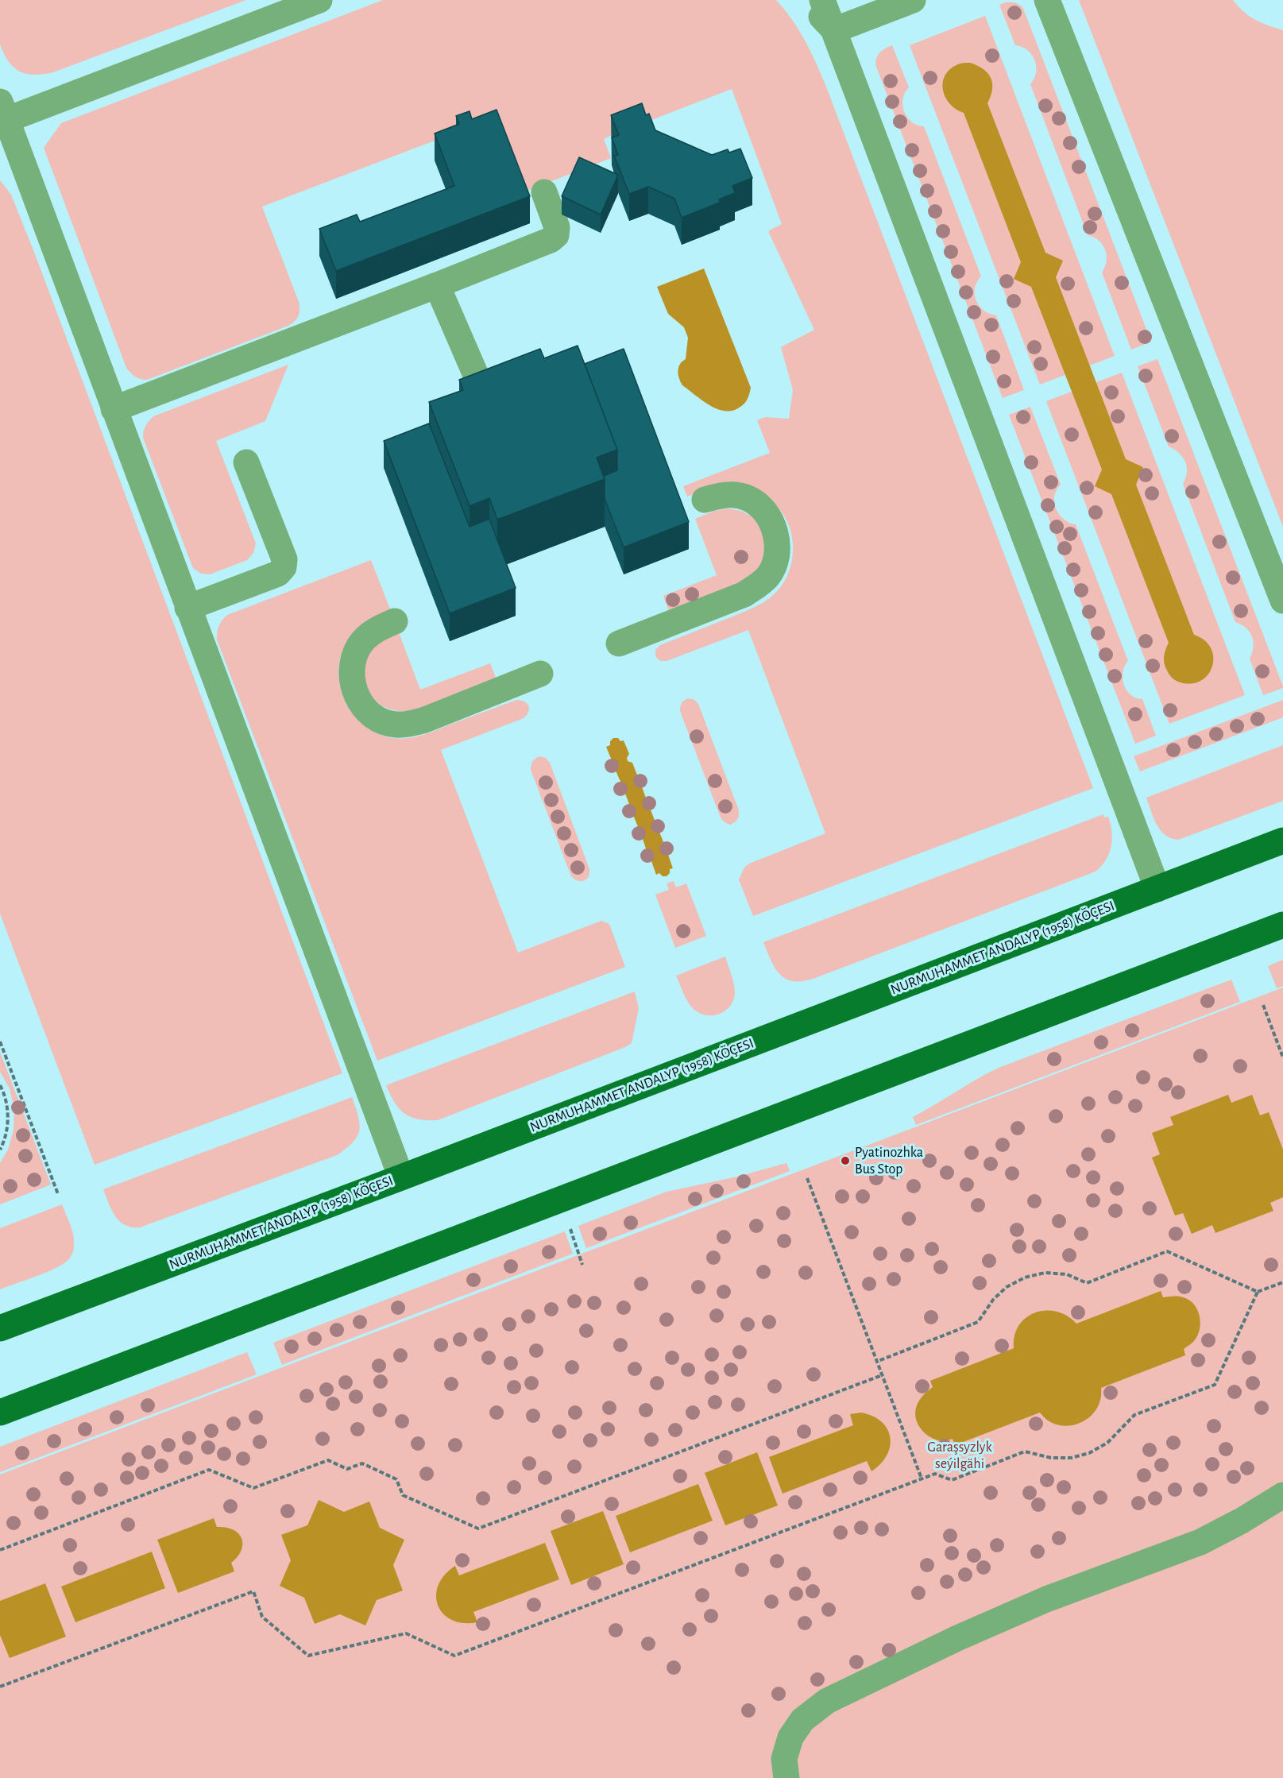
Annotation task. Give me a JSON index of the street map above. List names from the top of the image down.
{
  "streets": {
    "main road": ["NURMUHAMMET ANDALYP (1958) KÖÇESI"]
  },
  "parks": ["Garaşsyzlyk seýilgähi"],
  "places": ["Pyatinozhka Bus Stop"]
}
